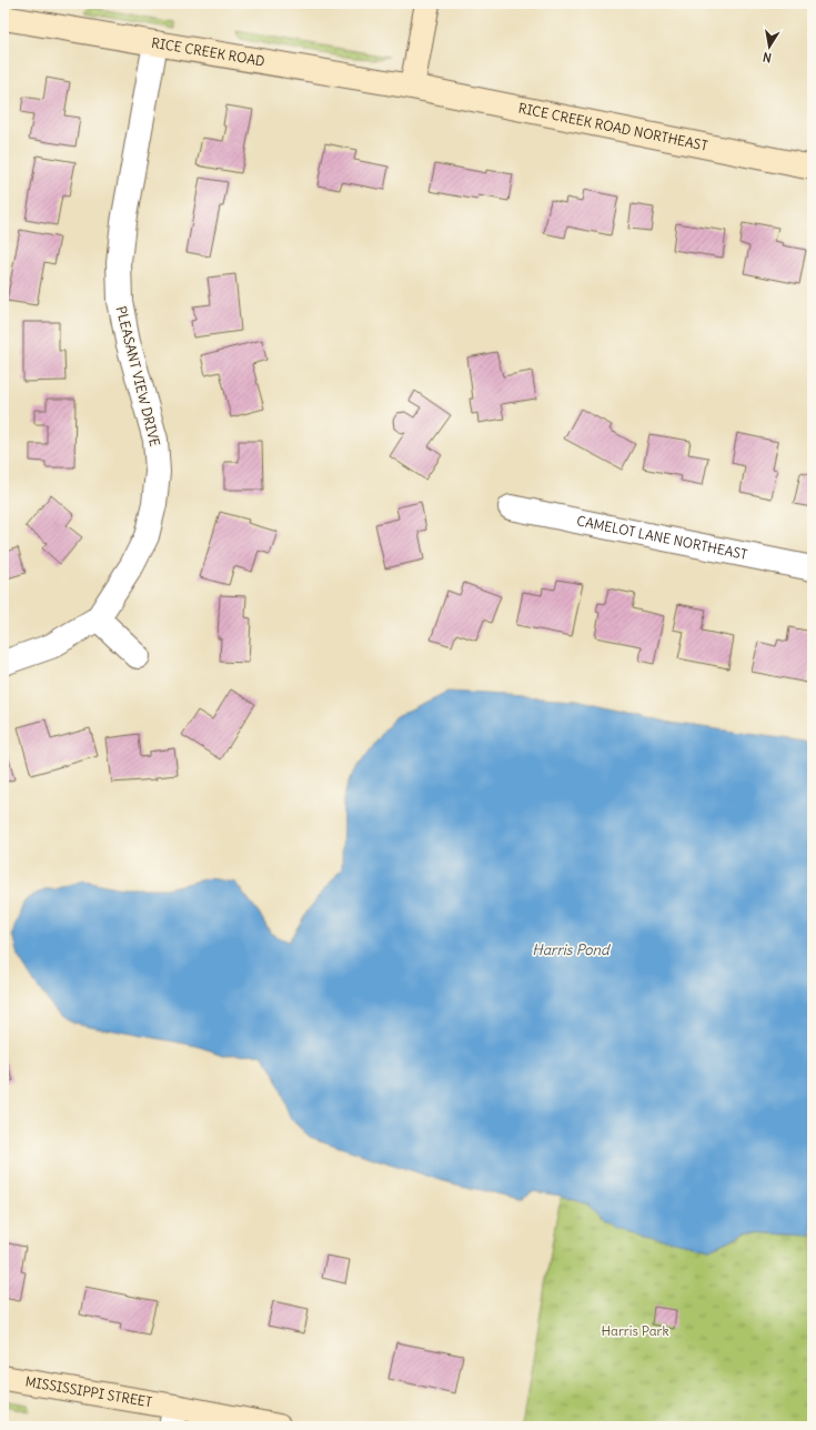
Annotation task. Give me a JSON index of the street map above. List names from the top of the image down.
{
  "streets": {
    "street": [
      "RICE CREEK ROAD",
      "RICE CREEK ROAD NORTHEAST",
      "PLEASANT VIEW DRIVE",
      "CAMELOT LANE NORTHEAST",
      "MISSISSIPPI STREET"
    ]
  },
  "crossings": [
    ["RICE CREEK ROAD", "RICE CREEK ROAD NORTHEAST"],
    ["RICE CREEK ROAD", "PLEASANT VIEW DRIVE"]
  ],
  "water": ["Harris Pond"],
  "parks": ["Harris Park"],
  "north": "bottom"
}
